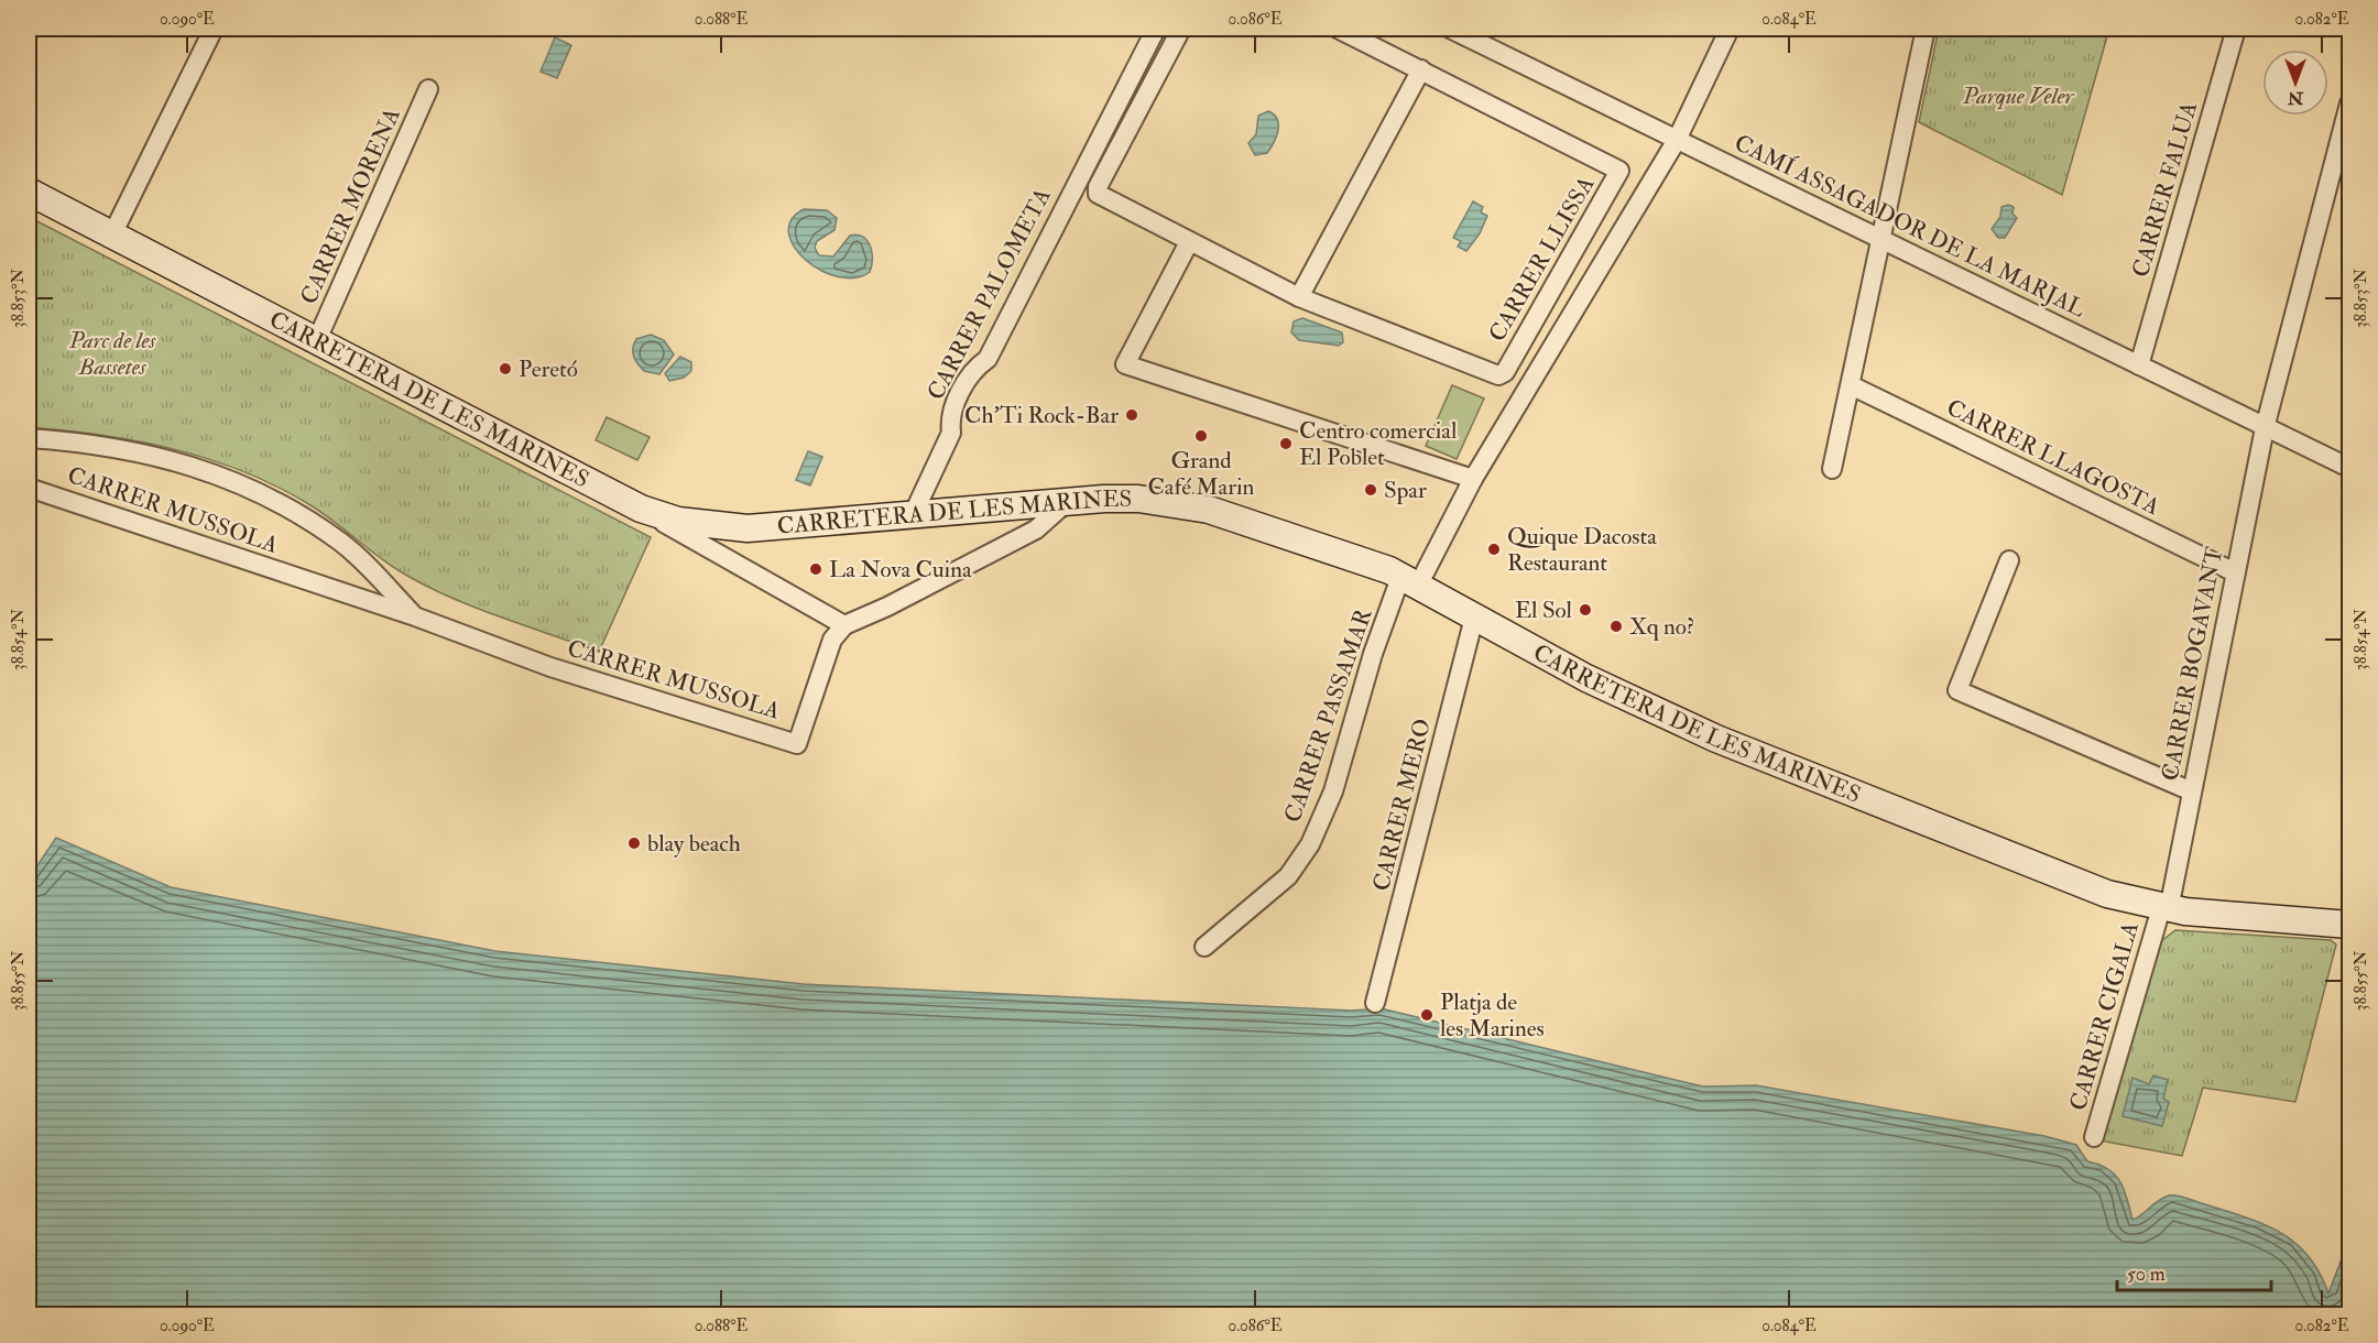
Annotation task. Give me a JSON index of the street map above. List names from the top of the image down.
{
  "streets": {
    "main road": ["CARRETERA DE LES MARINES"],
    "street": [
      "CARRER FALUA",
      "CARRER MORENA",
      "CAMÍ ASSAGADOR DE LA MARJAL",
      "CARRER LLISSA",
      "CARRER PALOMETA",
      "CARRER LLAGOSTA",
      "CARRER MUSSOLA",
      "CARRER BOGAVANT",
      "CARRER PASSAMAR",
      "CARRER MERO",
      "CARRER CIGALA"
    ]
  },
  "crossings": [
    ["CARRER FALUA", "CAMÍ ASSAGADOR DE LA MARJAL"],
    ["CARRER MORENA", "CARRETERA DE LES MARINES"],
    ["CAMÍ ASSAGADOR DE LA MARJAL", "CARRER BOGAVANT"],
    ["CAMÍ ASSAGADOR DE LA MARJAL", "CARRER PASSAMAR"],
    ["CARRER PALOMETA", "CARRETERA DE LES MARINES"],
    ["CARRETERA DE LES MARINES", "CARRER BOGAVANT"],
    ["CARRETERA DE LES MARINES", "CARRER PASSAMAR"],
    ["CARRETERA DE LES MARINES", "CARRER MERO"],
    ["CARRETERA DE LES MARINES", "CARRER CIGALA"],
    ["CARRER LLAGOSTA", "CARRER BOGAVANT"],
    ["CARRER BOGAVANT", "CARRER CIGALA"]
  ],
  "parks": ["Parque Veler", "Parc de les Bassetes"],
  "places": [
    "Peretó",
    "Ch'Ti Rock-Bar",
    "Grand Café Marin",
    "Centro comercial El Poblet",
    "Spar",
    "Quique Dacosta Restaurant",
    "La Nova Cuina",
    "El Sol",
    "Xq no?",
    "blay beach",
    "Platja de les Marines"
  ],
  "scale_bar": "50 m",
  "north": "bottom",
  "coordinates": [
    "0.090°E",
    "0.088°E",
    "0.086°E",
    "0.084°E",
    "0.082°E",
    "38.853°N",
    "38.854°N",
    "38.855°N"
  ]
}
